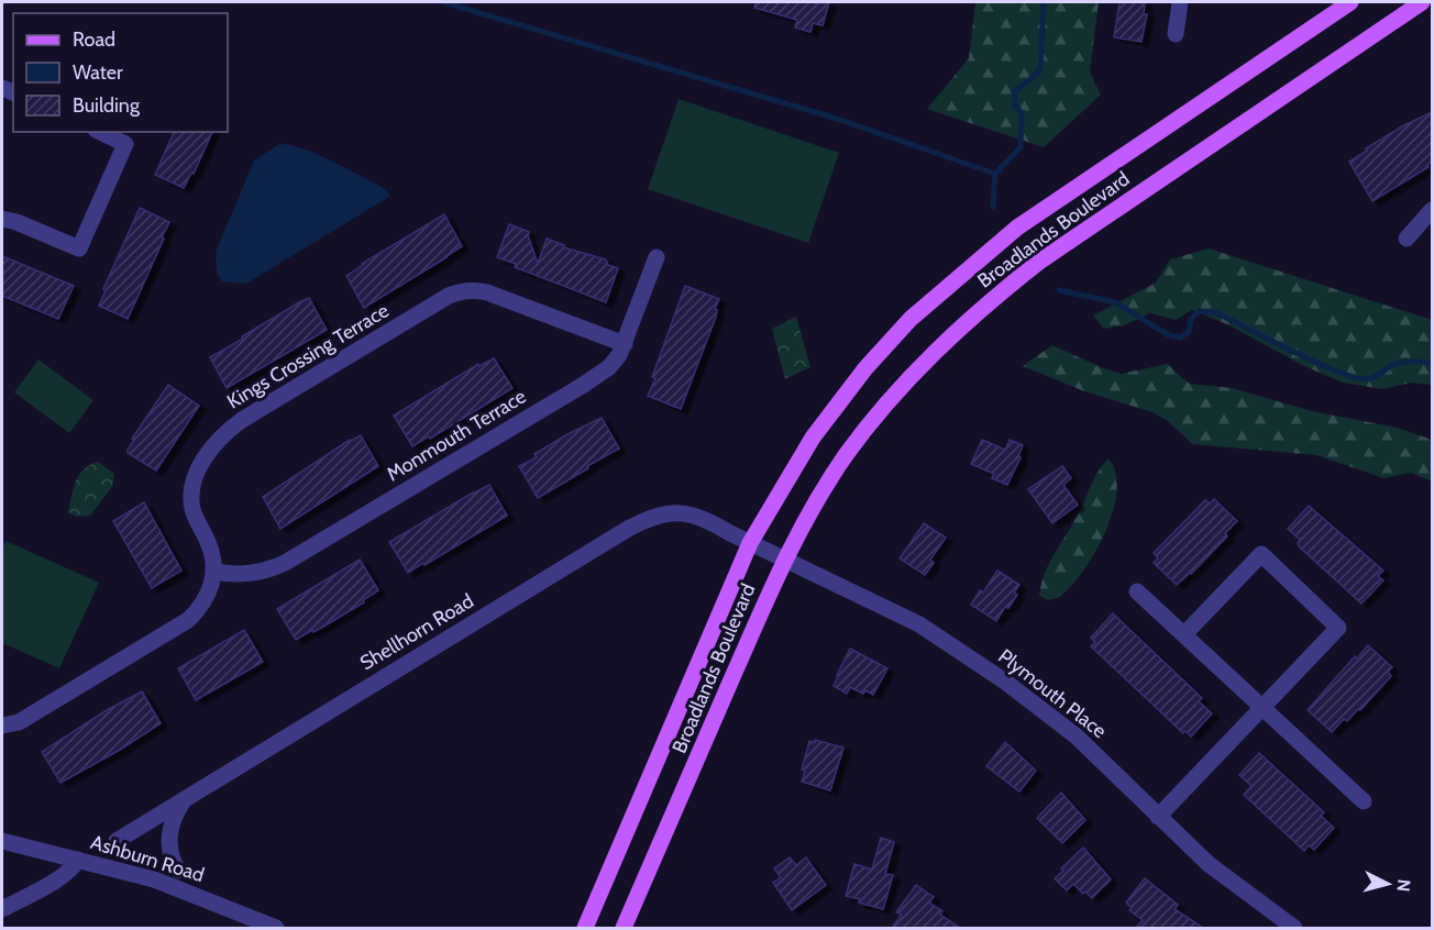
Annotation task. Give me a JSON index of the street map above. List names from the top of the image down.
{
  "streets": {
    "main road": ["Broadlands Boulevard"],
    "street": [
      "Kings Crossing Terrace",
      "Monmouth Terrace",
      "Shellhorn Road",
      "Plymouth Place",
      "Ashburn Road"
    ]
  },
  "crossings": [
    ["Broadlands Boulevard", "Shellhorn Road"],
    ["Broadlands Boulevard", "Plymouth Place"],
    ["Kings Crossing Terrace", "Monmouth Terrace"],
    ["Shellhorn Road", "Plymouth Place"]
  ],
  "legend": ["Road", "Water", "Building"],
  "north": "right"
}
